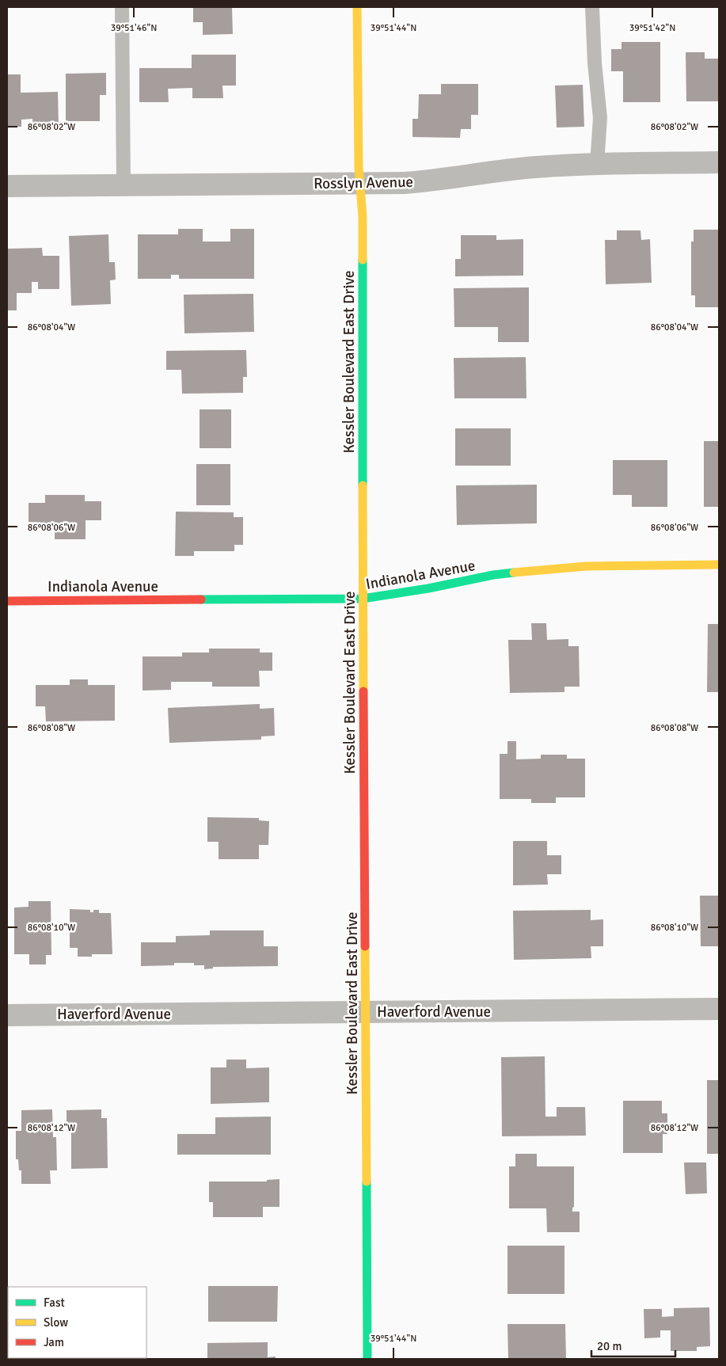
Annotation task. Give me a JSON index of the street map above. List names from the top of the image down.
{
  "streets": {
    "main road": ["Kessler Boulevard East Drive", "Indianola Avenue"],
    "street": ["Rosslyn Avenue", "Haverford Avenue"]
  },
  "crossings": [
    ["Rosslyn Avenue", "Kessler Boulevard East Drive"],
    ["Kessler Boulevard East Drive", "Indianola Avenue"],
    ["Kessler Boulevard East Drive", "Haverford Avenue"]
  ],
  "legend": ["Fast", "Slow", "Jam"],
  "scale_bar": "20 m",
  "coordinates": [
    "39°51'46\"N",
    "39°51'44\"N",
    "39°51'42\"N",
    "86°08'02\"W",
    "86°08'04\"W",
    "86°08'06\"W",
    "86°08'08\"W",
    "86°08'10\"W",
    "86°08'12\"W"
  ]
}
